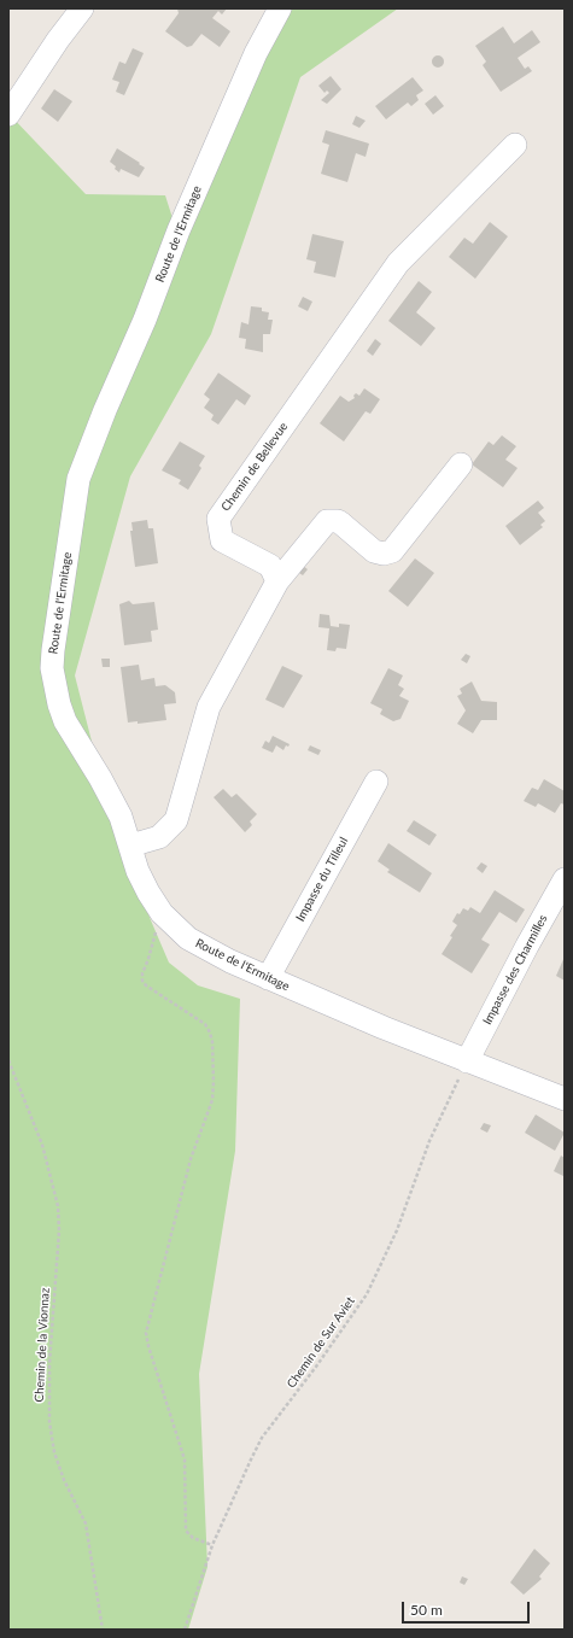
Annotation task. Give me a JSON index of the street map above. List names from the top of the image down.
{
  "streets": {
    "street": ["Route de l'Ermitage", "Chemin de Bellevue", "Impasse des Charmilles"],
    "path": ["Chemin de Sur Aviet", "Chemin de la Vionnaz"]
  },
  "crossings": [
    ["Route de l'Ermitage", "Impasse des Charmilles"],
    ["Route de l'Ermitage", "Chemin de Sur Aviet"],
    ["Impasse des Charmilles", "Chemin de Sur Aviet"]
  ],
  "scale_bar": "50 m"
}
